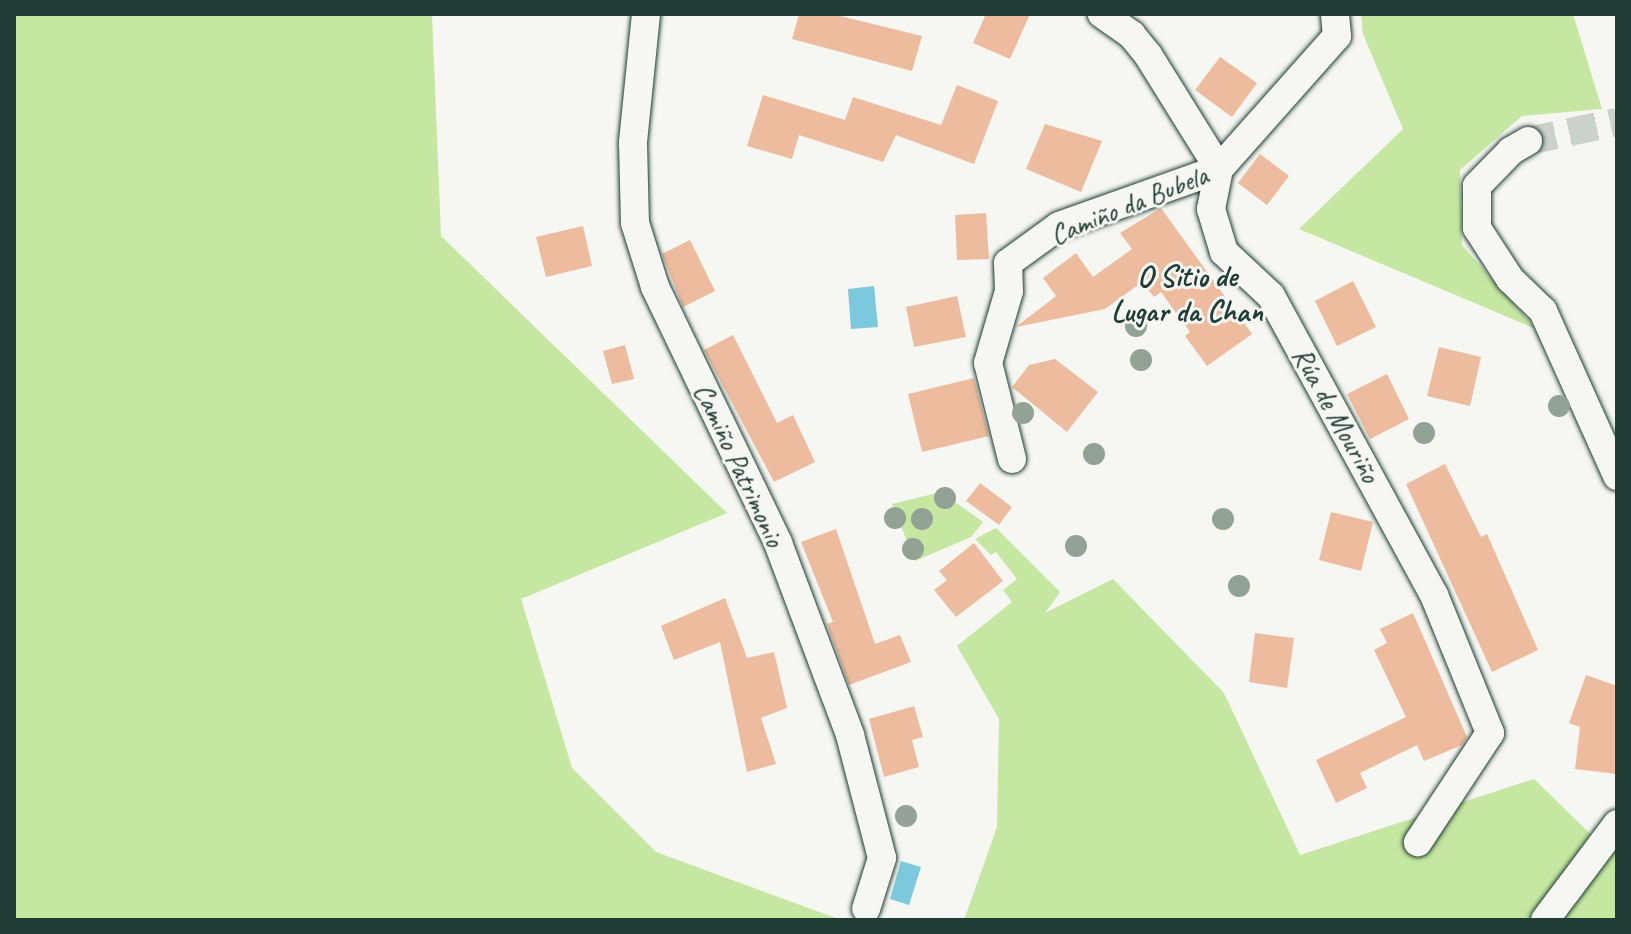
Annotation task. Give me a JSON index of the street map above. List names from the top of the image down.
{
  "streets": {
    "street": ["Camiño da Bubela", "Rúa de Mouriño", "Camiño Patrimonio"]
  },
  "crossings": [
    ["Camiño da Bubela", "Rúa de Mouriño"]
  ],
  "districts": ["O Sitio de Lugar da Chan"]
}
